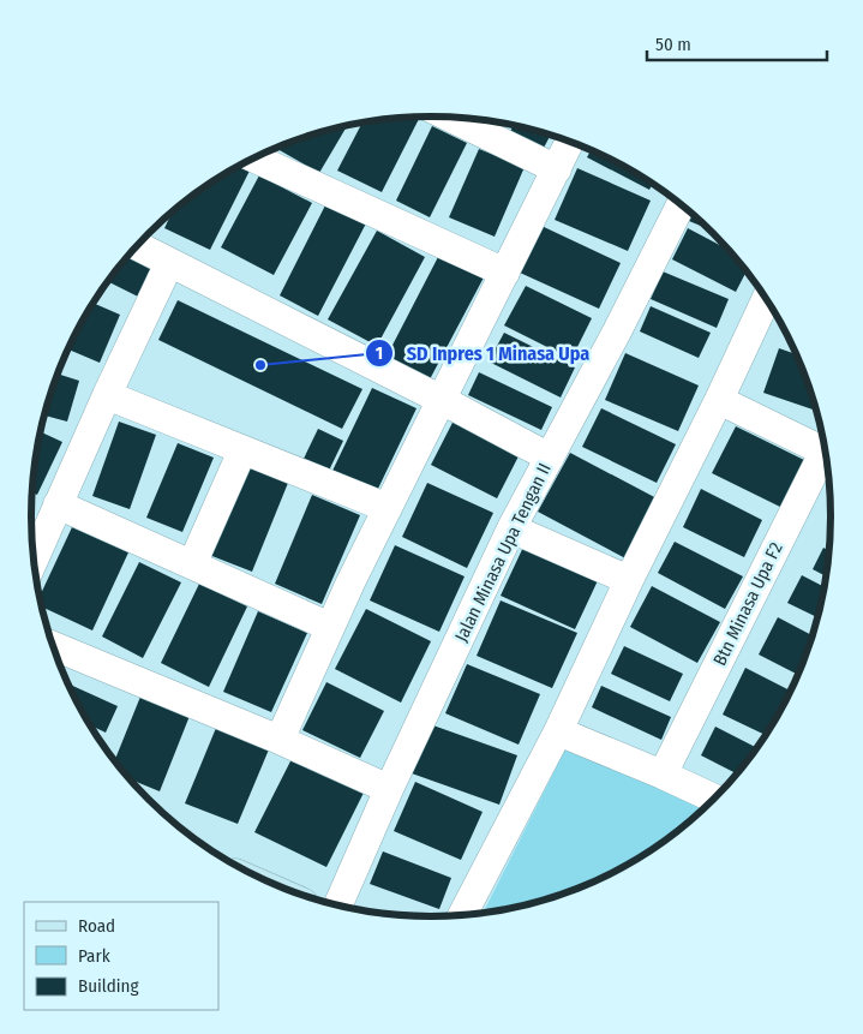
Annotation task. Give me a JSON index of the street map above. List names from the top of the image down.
{
  "streets": {
    "street": ["Jalan Minasa Upa Tengan II", "Btn Minasa Upa F2"]
  },
  "places": ["SD Inpres 1 Minasa Upa"],
  "legend": ["Road", "Park", "Building"],
  "scale_bar": "50 m"
}
